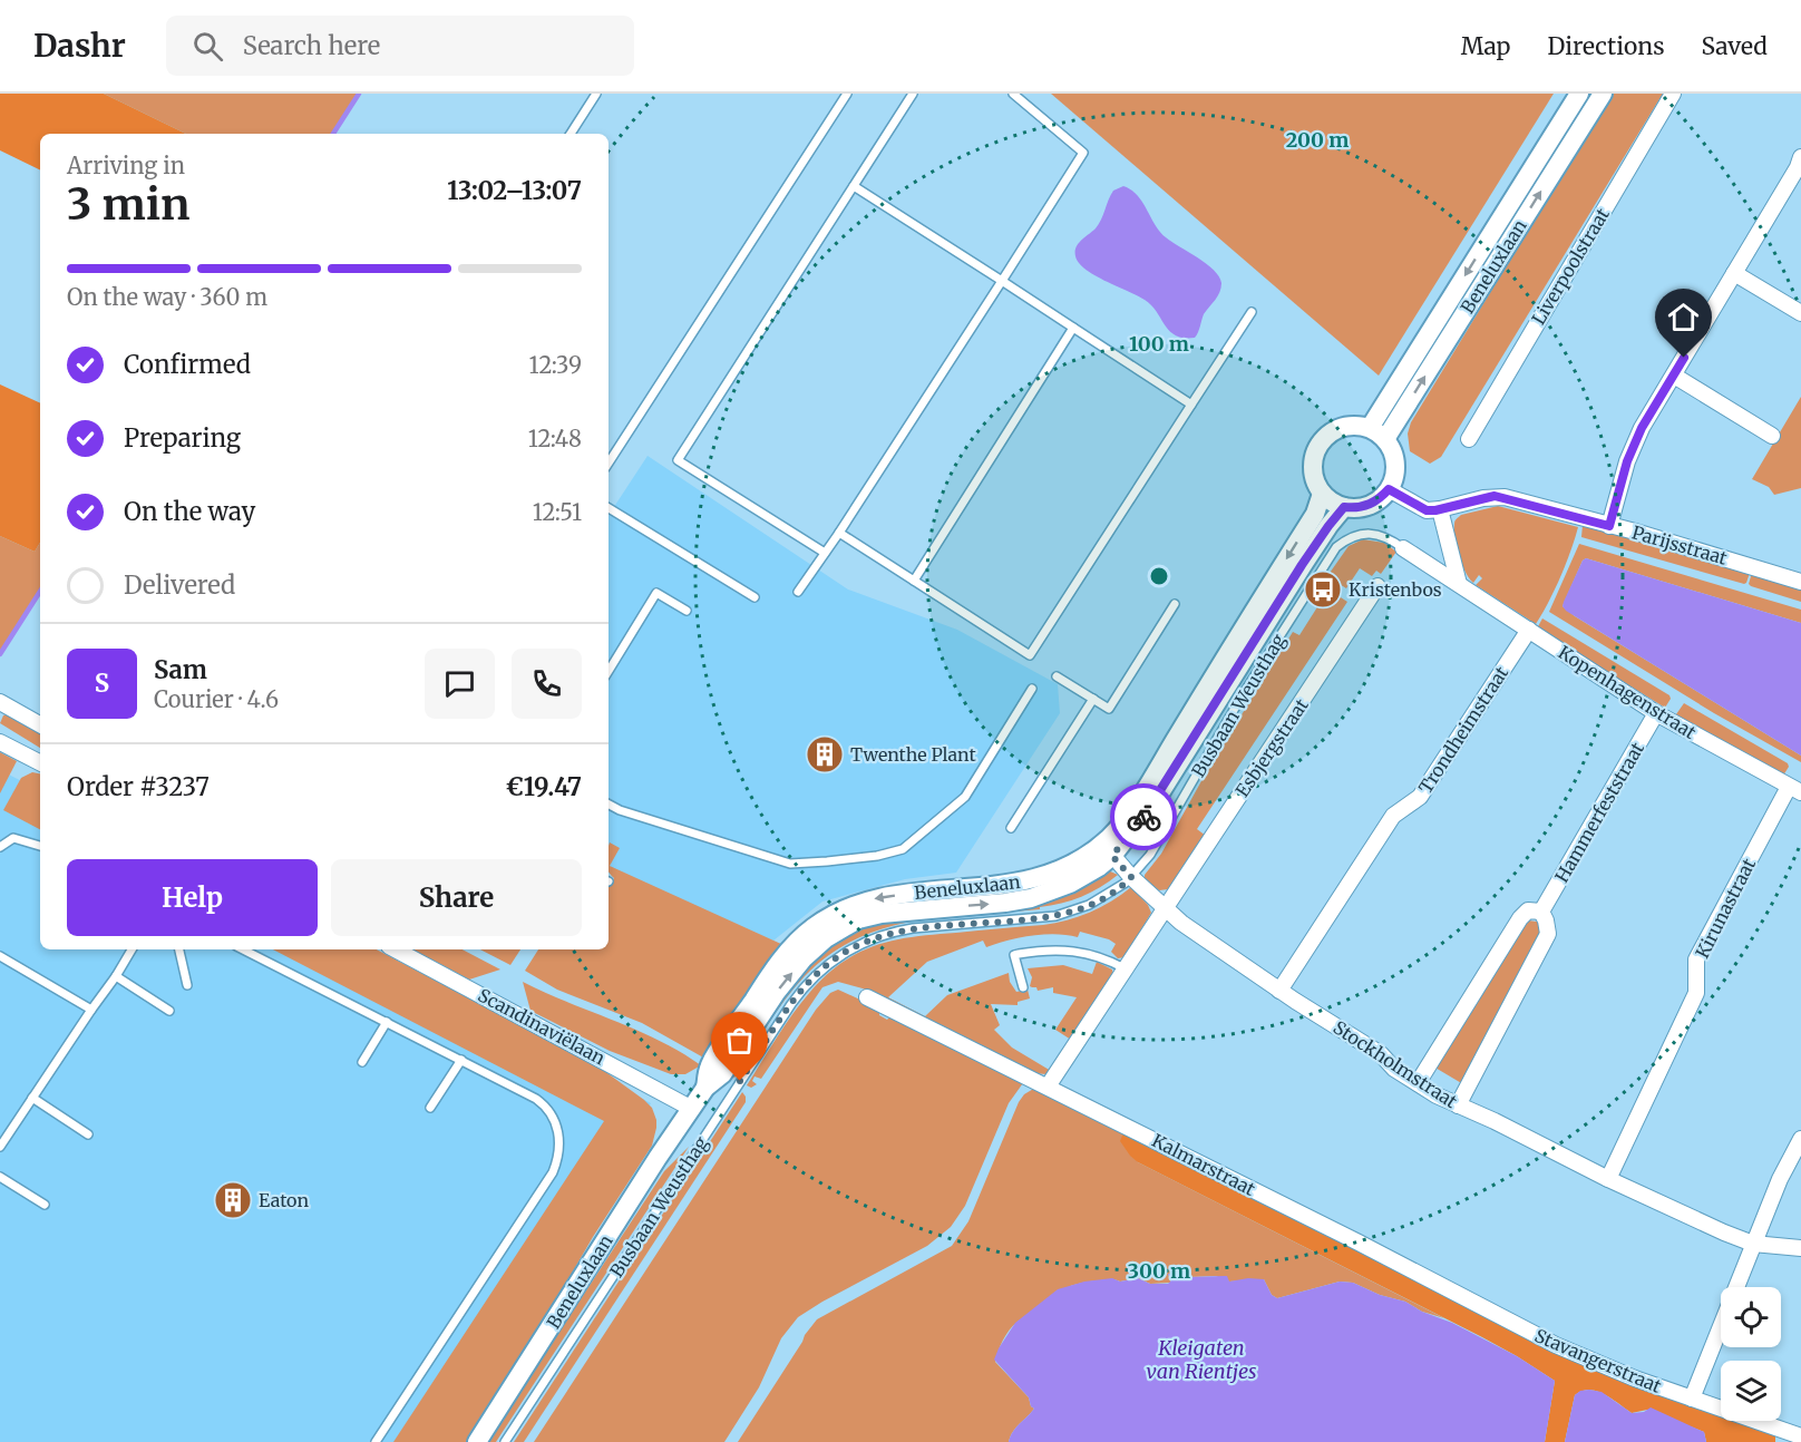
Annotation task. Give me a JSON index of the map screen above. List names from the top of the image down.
{
  "streets": {
    "street": [
      "Beneluxlaan",
      "Liverpoolstraat",
      "Parijsstraat",
      "Kopenhagenstraat",
      "Trondheimstraat",
      "Esbjergstraat",
      "Hammerfeststraat",
      "Kirunastraat",
      "Scandinaviëlaan",
      "Stockholmstraat",
      "Kalmarstraat",
      "Stavangerstraat"
    ],
    "lane": ["Busbaan Weusthag"]
  },
  "crossings": [
    ["Beneluxlaan", "Scandinaviëlaan"],
    ["Beneluxlaan", "Stockholmstraat"],
    ["Kopenhagenstraat", "Busbaan Weusthag"],
    ["Kopenhagenstraat", "Trondheimstraat"],
    ["Kopenhagenstraat", "Hammerfeststraat"],
    ["Kopenhagenstraat", "Kirunastraat"],
    ["Busbaan Weusthag", "Stockholmstraat"],
    ["Trondheimstraat", "Stockholmstraat"],
    ["Esbjergstraat", "Stockholmstraat"],
    ["Kirunastraat", "Stockholmstraat"],
    ["Kalmarstraat", "Stavangerstraat"]
  ],
  "water": ["Kleigaten van Rientjes"],
  "places": {
    "bus stop": ["Kristenbos"],
    "building": ["Twenthe Plant", "Eaton"]
  },
  "page": {
    "header": "Dashr",
    "search": "Search here",
    "nav": ["Map", "Directions", "Saved"],
    "heading": ["3 min", "Arriving in", "13:02–13:07"],
    "panel": [
      "Sam",
      "Courier · 4.6",
      "Order #3237",
      "€19.47"
    ],
    "bar": "On the way · 360 m",
    "list": [
      ["Confirmed", "12:39"],
      ["Preparing", "12:48"],
      ["On the way", "12:51"],
      "Delivered"
    ],
    "round": "S",
    "buttons": ["Help", "Share"]
  },
  "rings": ["200 m", "100 m", "300 m"]
}
